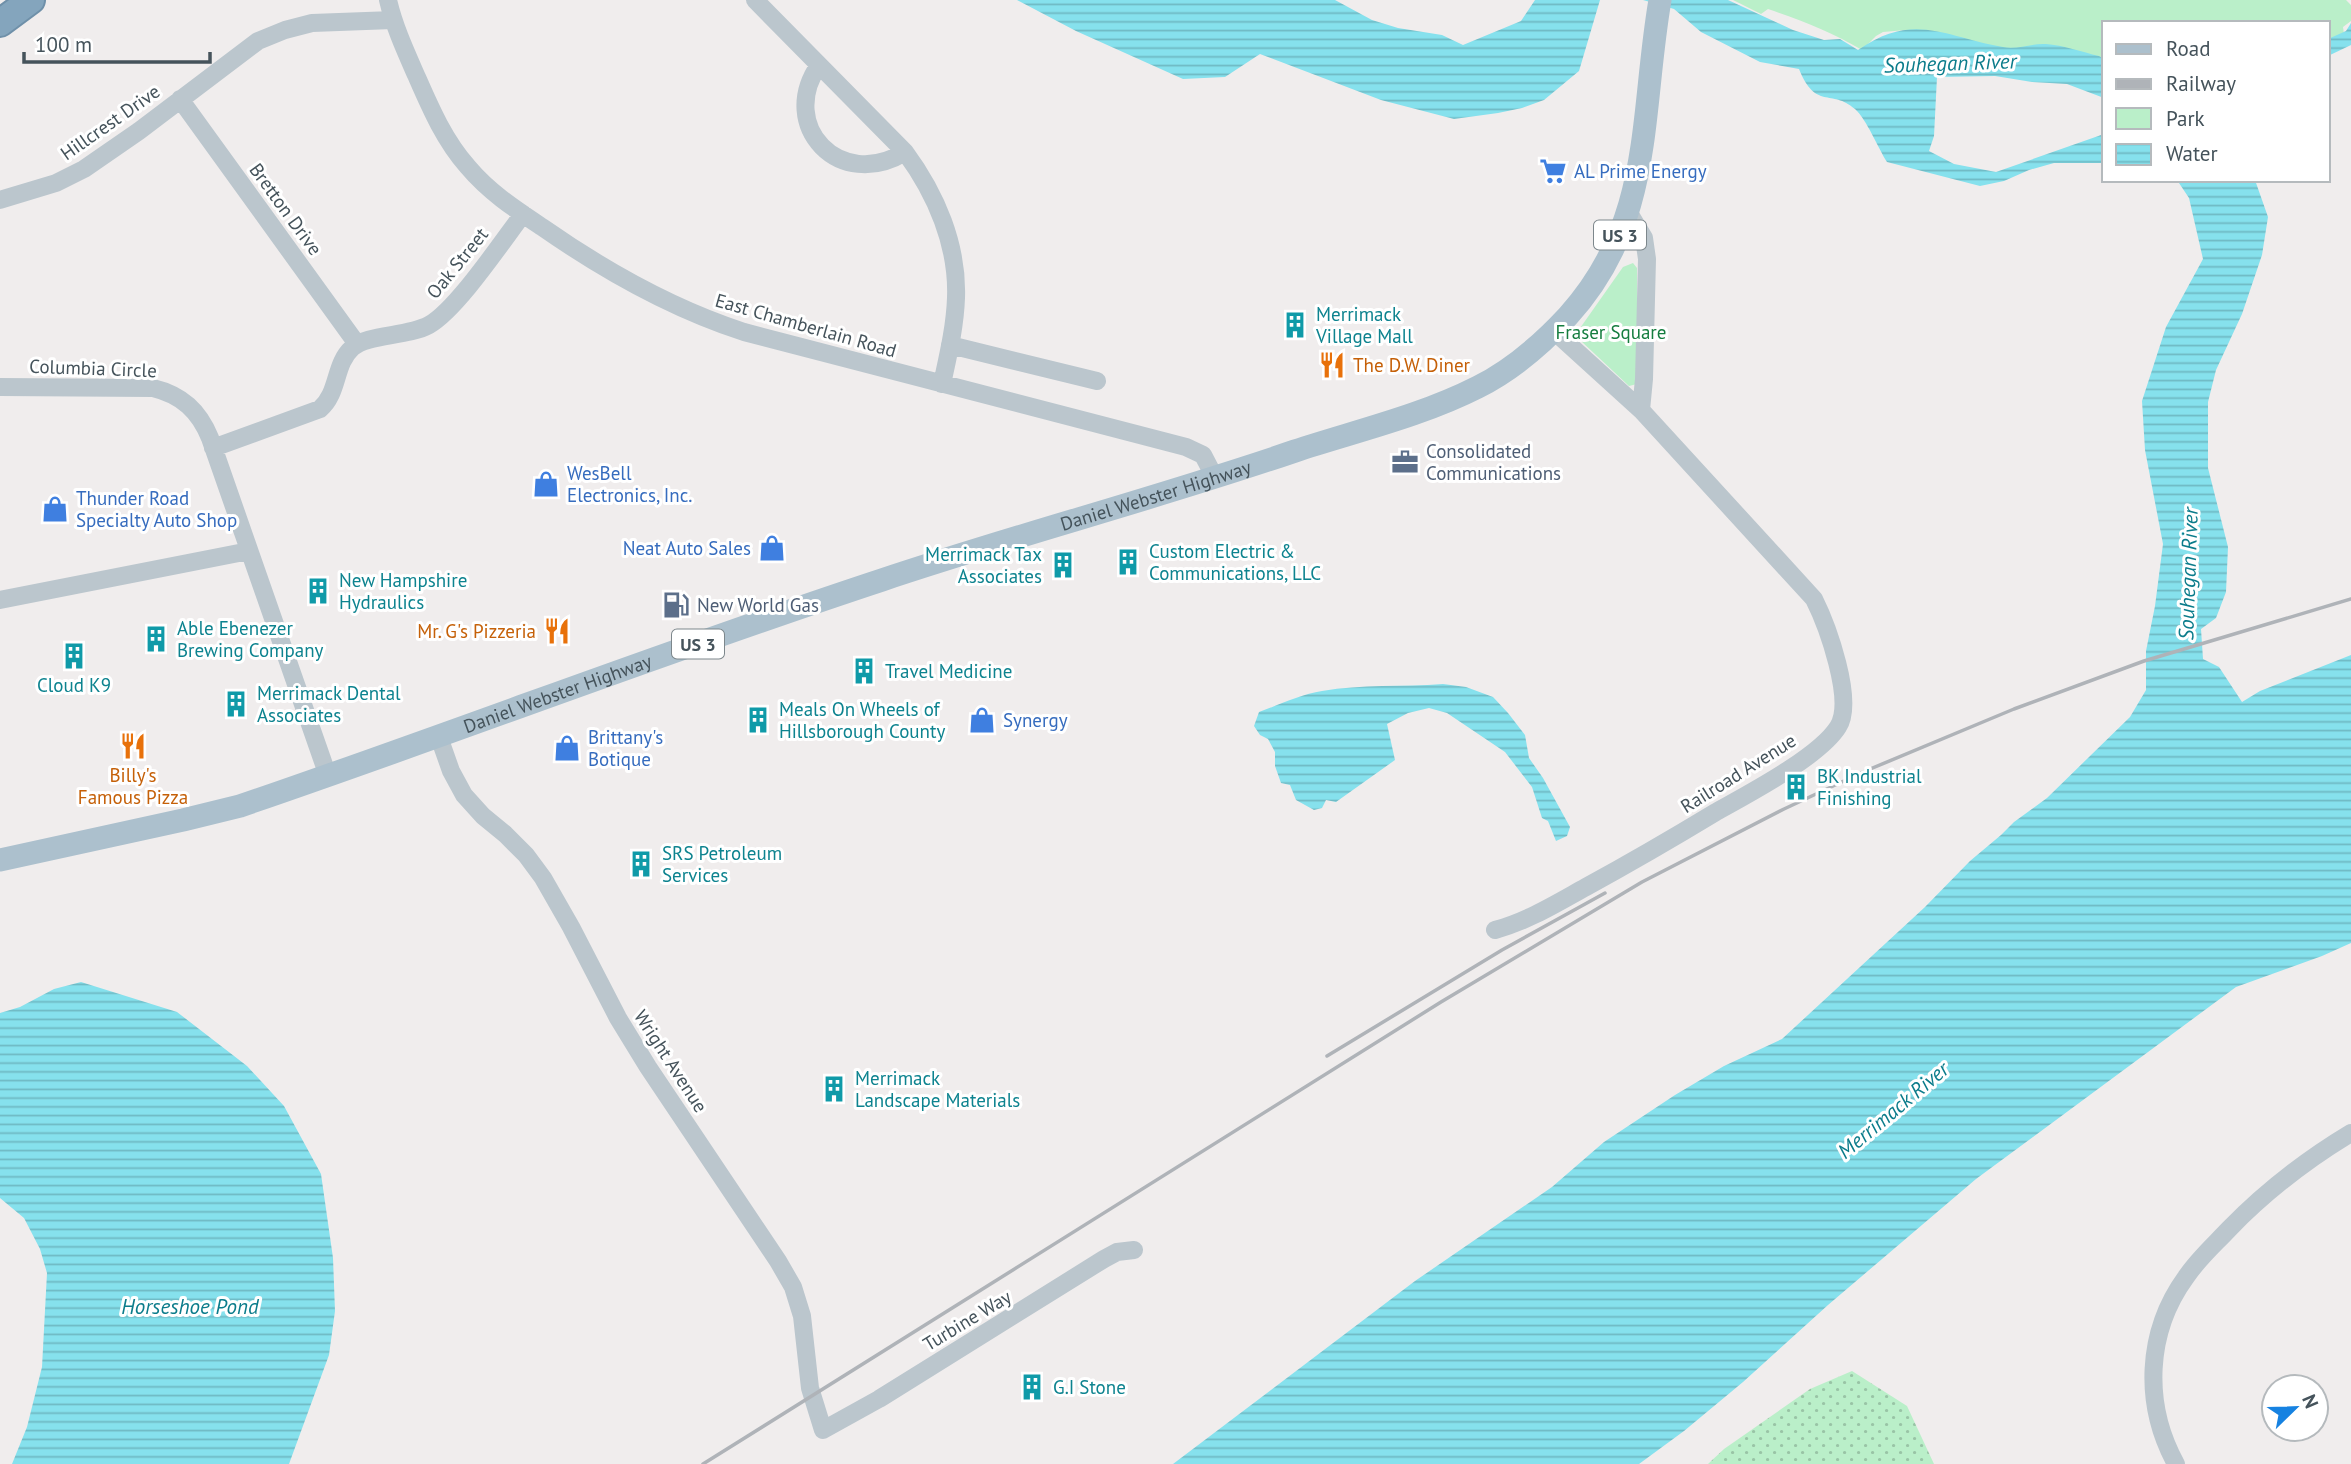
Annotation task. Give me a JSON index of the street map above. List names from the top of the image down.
{
  "streets": {
    "main road": ["US 3", "Daniel Webster Highway"],
    "street": [
      "Hillcrest Drive",
      "Bretton Drive",
      "Oak Street",
      "East Chamberlain Road",
      "Columbia Circle",
      "Railroad Avenue",
      "Wright Avenue",
      "Turbine Way"
    ]
  },
  "crossings": [
    ["Hillcrest Drive", "Bretton Drive"],
    ["Hillcrest Drive", "East Chamberlain Road"],
    ["Bretton Drive", "Oak Street"],
    ["Oak Street", "East Chamberlain Road"],
    ["East Chamberlain Road", "Daniel Webster Highway"],
    ["Columbia Circle", "Daniel Webster Highway"],
    ["Daniel Webster Highway", "Railroad Avenue"],
    ["Daniel Webster Highway", "Wright Avenue"],
    ["Wright Avenue", "Turbine Way"]
  ],
  "water": ["Souhegan River", "Merrimack River", "Horseshoe Pond"],
  "parks": ["Fraser Square"],
  "places": {
    "supermarket": ["AL Prime Energy"],
    "building": [
      "Merrimack Village Mall",
      "Custom Electric & Communications, LLC",
      "Merrimack Tax Associates",
      "New Hampshire Hydraulics",
      "Able Ebenezer Brewing Company",
      "Cloud K9",
      "Travel Medicine",
      "Merrimack Dental Associates",
      "Meals On Wheels of Hillsborough County",
      "BK Industrial Finishing",
      "SRS Petroleum Services",
      "Merrimack Landscape Materials",
      "G.I Stone"
    ],
    "restaurant": ["The D.W. Diner", "Mr. G's Pizzeria", "Billy's Famous Pizza"],
    "office": ["Consolidated Communications"],
    "shop": [
      "WesBell Electronics, Inc.",
      "Thunder Road Specialty Auto Shop",
      "Neat Auto Sales",
      "Synergy",
      "Brittany's Botique"
    ],
    "fuel station": ["New World Gas"]
  },
  "legend": [
    "Road",
    "Railway",
    "Park",
    "Water"
  ],
  "scale_bar": "100 m",
  "north": "top right"
}
